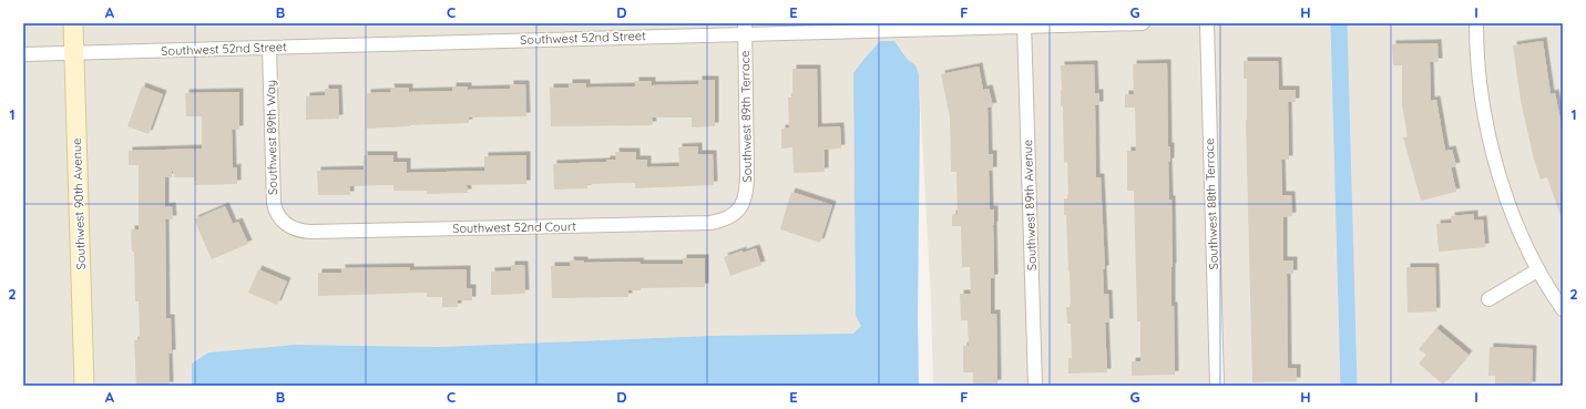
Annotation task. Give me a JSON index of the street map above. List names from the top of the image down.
{
  "streets": {
    "street": [
      "Southwest 52nd Street",
      "Southwest 89th Terrace",
      "Southwest 89th Way",
      "Southwest 90th Avenue",
      "Southwest 88th Terrace",
      "Southwest 89th Avenue",
      "Southwest 52nd Court"
    ]
  },
  "crossings": [
    ["Southwest 52nd Street", "Southwest 89th Terrace"],
    ["Southwest 52nd Street", "Southwest 89th Way"],
    ["Southwest 52nd Street", "Southwest 90th Avenue"],
    ["Southwest 52nd Street", "Southwest 89th Avenue"],
    ["Southwest 89th Terrace", "Southwest 52nd Court"],
    ["Southwest 89th Way", "Southwest 52nd Court"]
  ],
  "grid": {
    "columns": [
      "A",
      "B",
      "C",
      "D",
      "E",
      "F",
      "G",
      "H",
      "I"
    ],
    "rows": ["1", "2"]
  }
}
